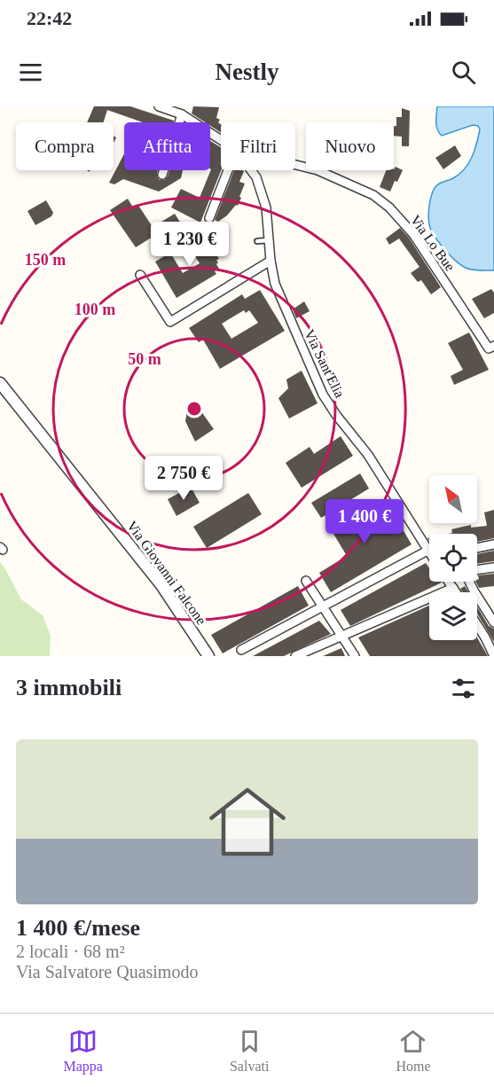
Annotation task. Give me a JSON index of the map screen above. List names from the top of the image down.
{
  "streets": {
    "street": ["Via Lo Bue", "Via Sant'Elia", "Via Giovanni Falcone"]
  },
  "north": "top left",
  "page": {
    "status": "22:42",
    "header": "Nestly",
    "chip": [
      "Compra",
      "Affitta",
      "Filtri",
      "Nuovo"
    ],
    "price": ["1 230 €", "2 750 €", "1 400 €"],
    "heading": "3 immobili",
    "list": [
      {
        "name": "1 400 €/mese",
        "note": "2 locali · 68 m² · Via Salvatore Quasimodo"
      }
    ],
    "tabs": ["Mappa", "Salvati", "Home"]
  },
  "rings": ["150 m", "100 m", "50 m"]
}
